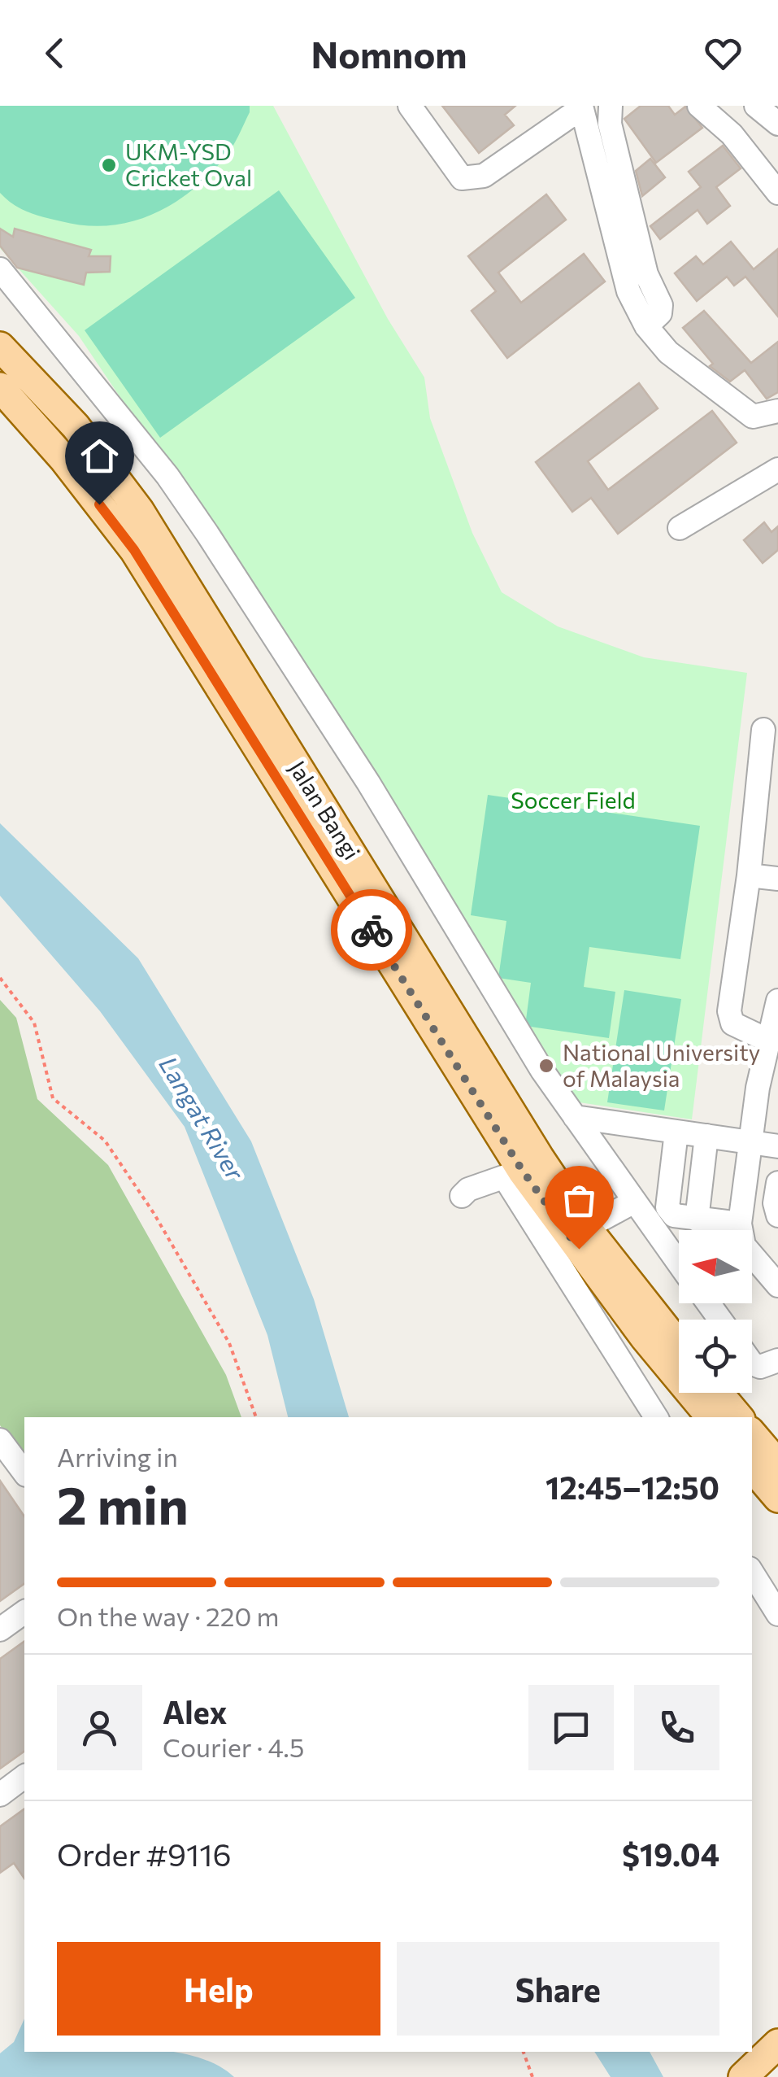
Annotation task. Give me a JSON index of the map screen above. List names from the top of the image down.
{
  "streets": {
    "main road": ["Jalan Bangi"]
  },
  "water": ["Langat River"],
  "parks": ["Soccer Field"],
  "places": ["UKM-YSD Cricket Oval", "National University of Malaysia"],
  "north": "left",
  "page": {
    "header": "Nomnom",
    "heading": ["2 min", "Arriving in", "12:45–12:50"],
    "panel": [
      "Alex",
      "Courier · 4.5",
      "Order #9116",
      "$19.04"
    ],
    "bar": "On the way · 220 m",
    "buttons": ["Help", "Share"]
  }
}
